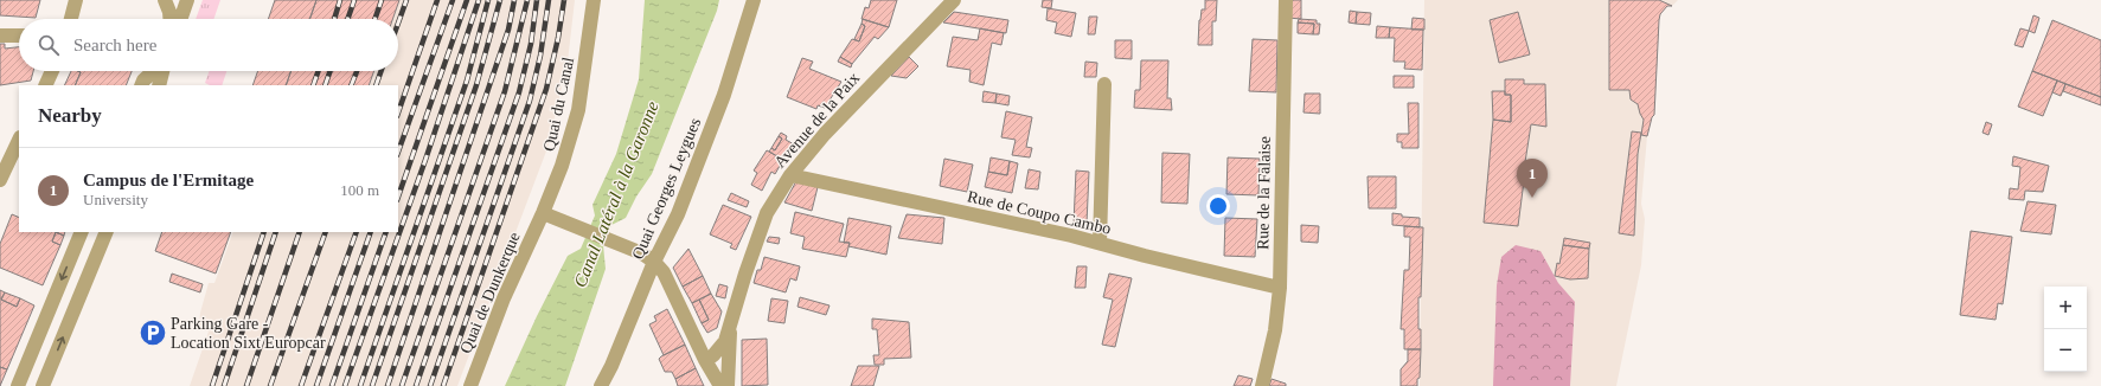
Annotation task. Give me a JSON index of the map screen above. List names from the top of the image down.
{
  "streets": {
    "street": [
      "Quai du Canal",
      "Avenue de la Paix",
      "Quai Georges Leygues",
      "Rue de la Falaise",
      "Rue de Coupo Cambo",
      "Quai de Dunkerque"
    ]
  },
  "crossings": [
    ["Quai du Canal", "Quai de Dunkerque"],
    ["Avenue de la Paix", "Rue de Coupo Cambo"],
    ["Rue de la Falaise", "Rue de Coupo Cambo"]
  ],
  "water": ["Canal Latéral à la Garonne"],
  "places": {
    "parking": ["Parking Gare - Location Sixt Europcar"]
  },
  "page": {
    "search": "Search here",
    "heading": "Nearby",
    "list": [
      {
        "mark": "1",
        "name": "Campus de l'Ermitage",
        "note": "University",
        "value": "100 m"
      }
    ],
    "pins": "1",
    "map_buttons": ["+", "−"]
  }
}
